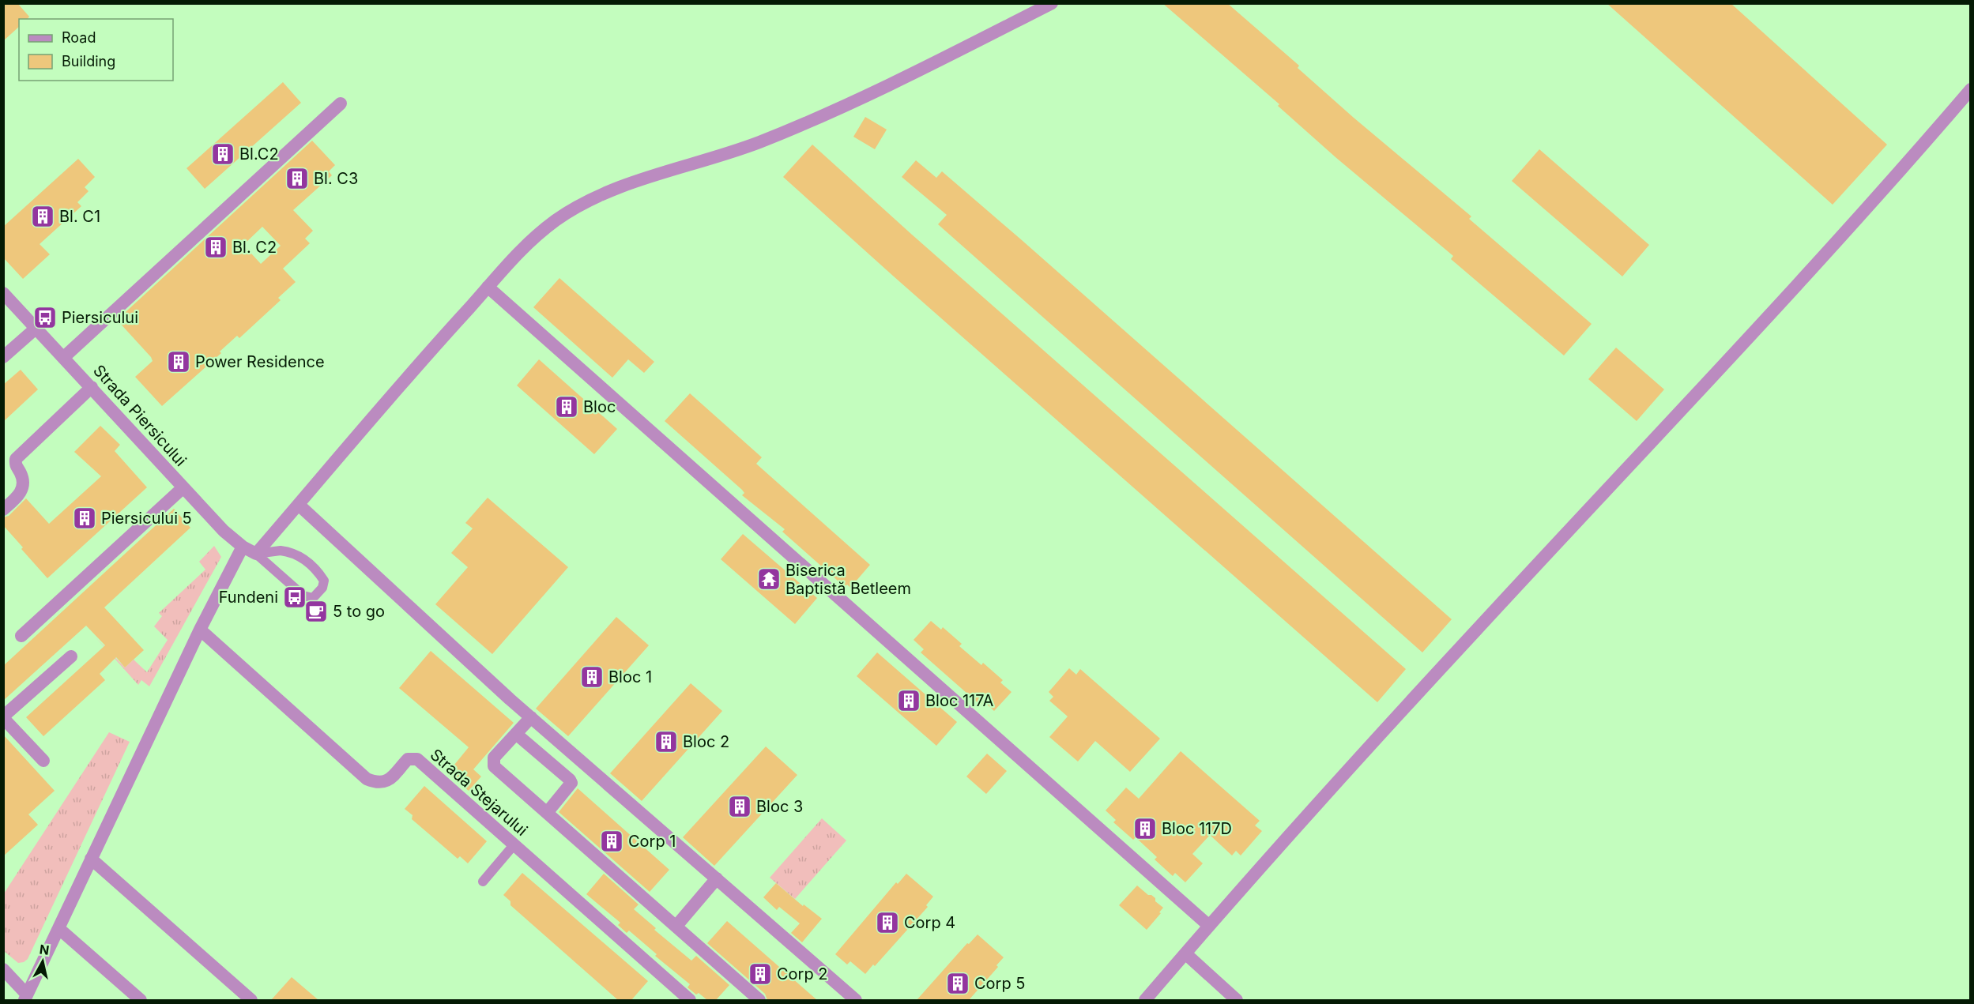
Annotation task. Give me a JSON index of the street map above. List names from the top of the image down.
{
  "streets": {
    "street": ["Strada Piersicului", "Strada Stejarului"]
  },
  "places": {
    "building": [
      "Bl.C2",
      "Bl. C3",
      "Bl. C1",
      "Bl. C2",
      "Power Residence",
      "Bloc",
      "Piersicului 5",
      "Bloc 1",
      "Bloc 117A",
      "Bloc 2",
      "Bloc 3",
      "Bloc 117D",
      "Corp 1",
      "Corp 4",
      "Corp 2",
      "Corp 5"
    ],
    "bus stop": ["Piersicului", "Fundeni"],
    "temple": ["Biserica Baptistă Betleem"],
    "cafe": ["5 to go"]
  },
  "legend": ["Road", "Building"],
  "north": "top"
}
